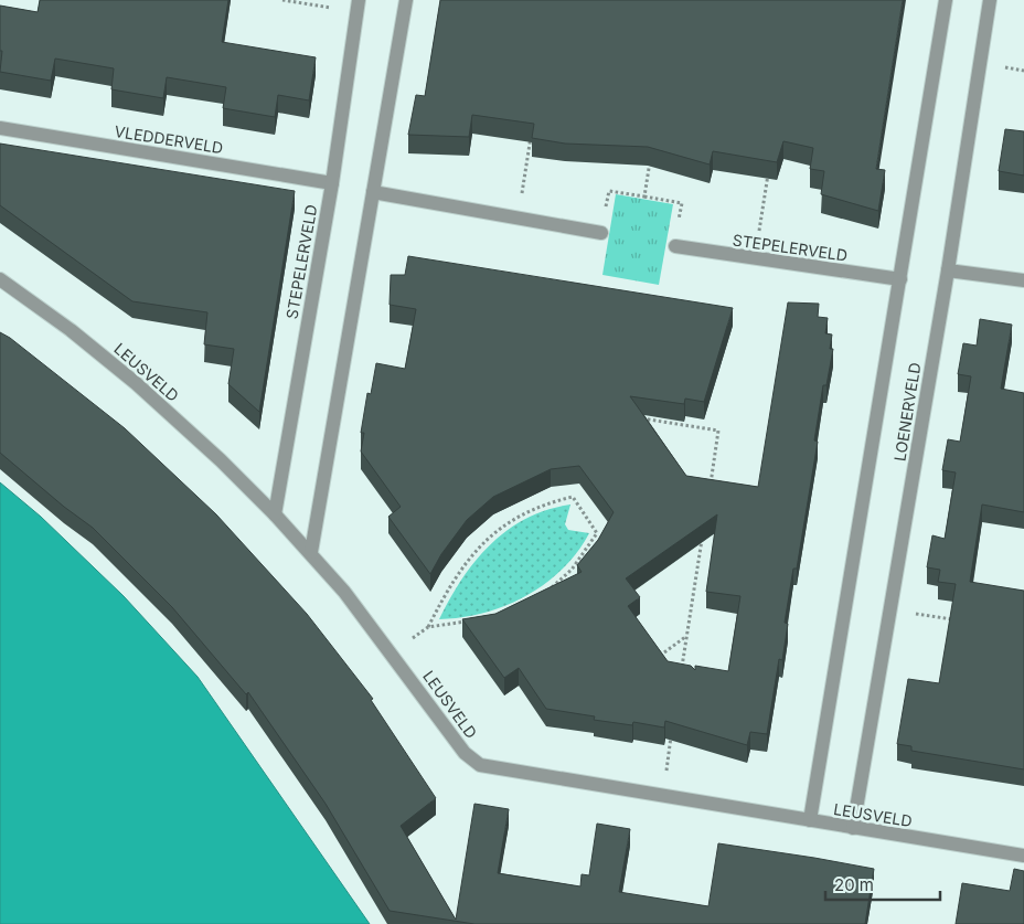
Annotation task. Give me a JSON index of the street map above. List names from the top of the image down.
{
  "streets": {
    "street": [
      "VLEDDERVELD",
      "STEPELERVELD",
      "LEUSVELD",
      "LOENERVELD"
    ]
  },
  "crossings": [
    ["VLEDDERVELD", "STEPELERVELD"],
    ["STEPELERVELD", "LEUSVELD"],
    ["STEPELERVELD", "LOENERVELD"],
    ["LEUSVELD", "LOENERVELD"]
  ],
  "scale_bar": "20 m"
}
